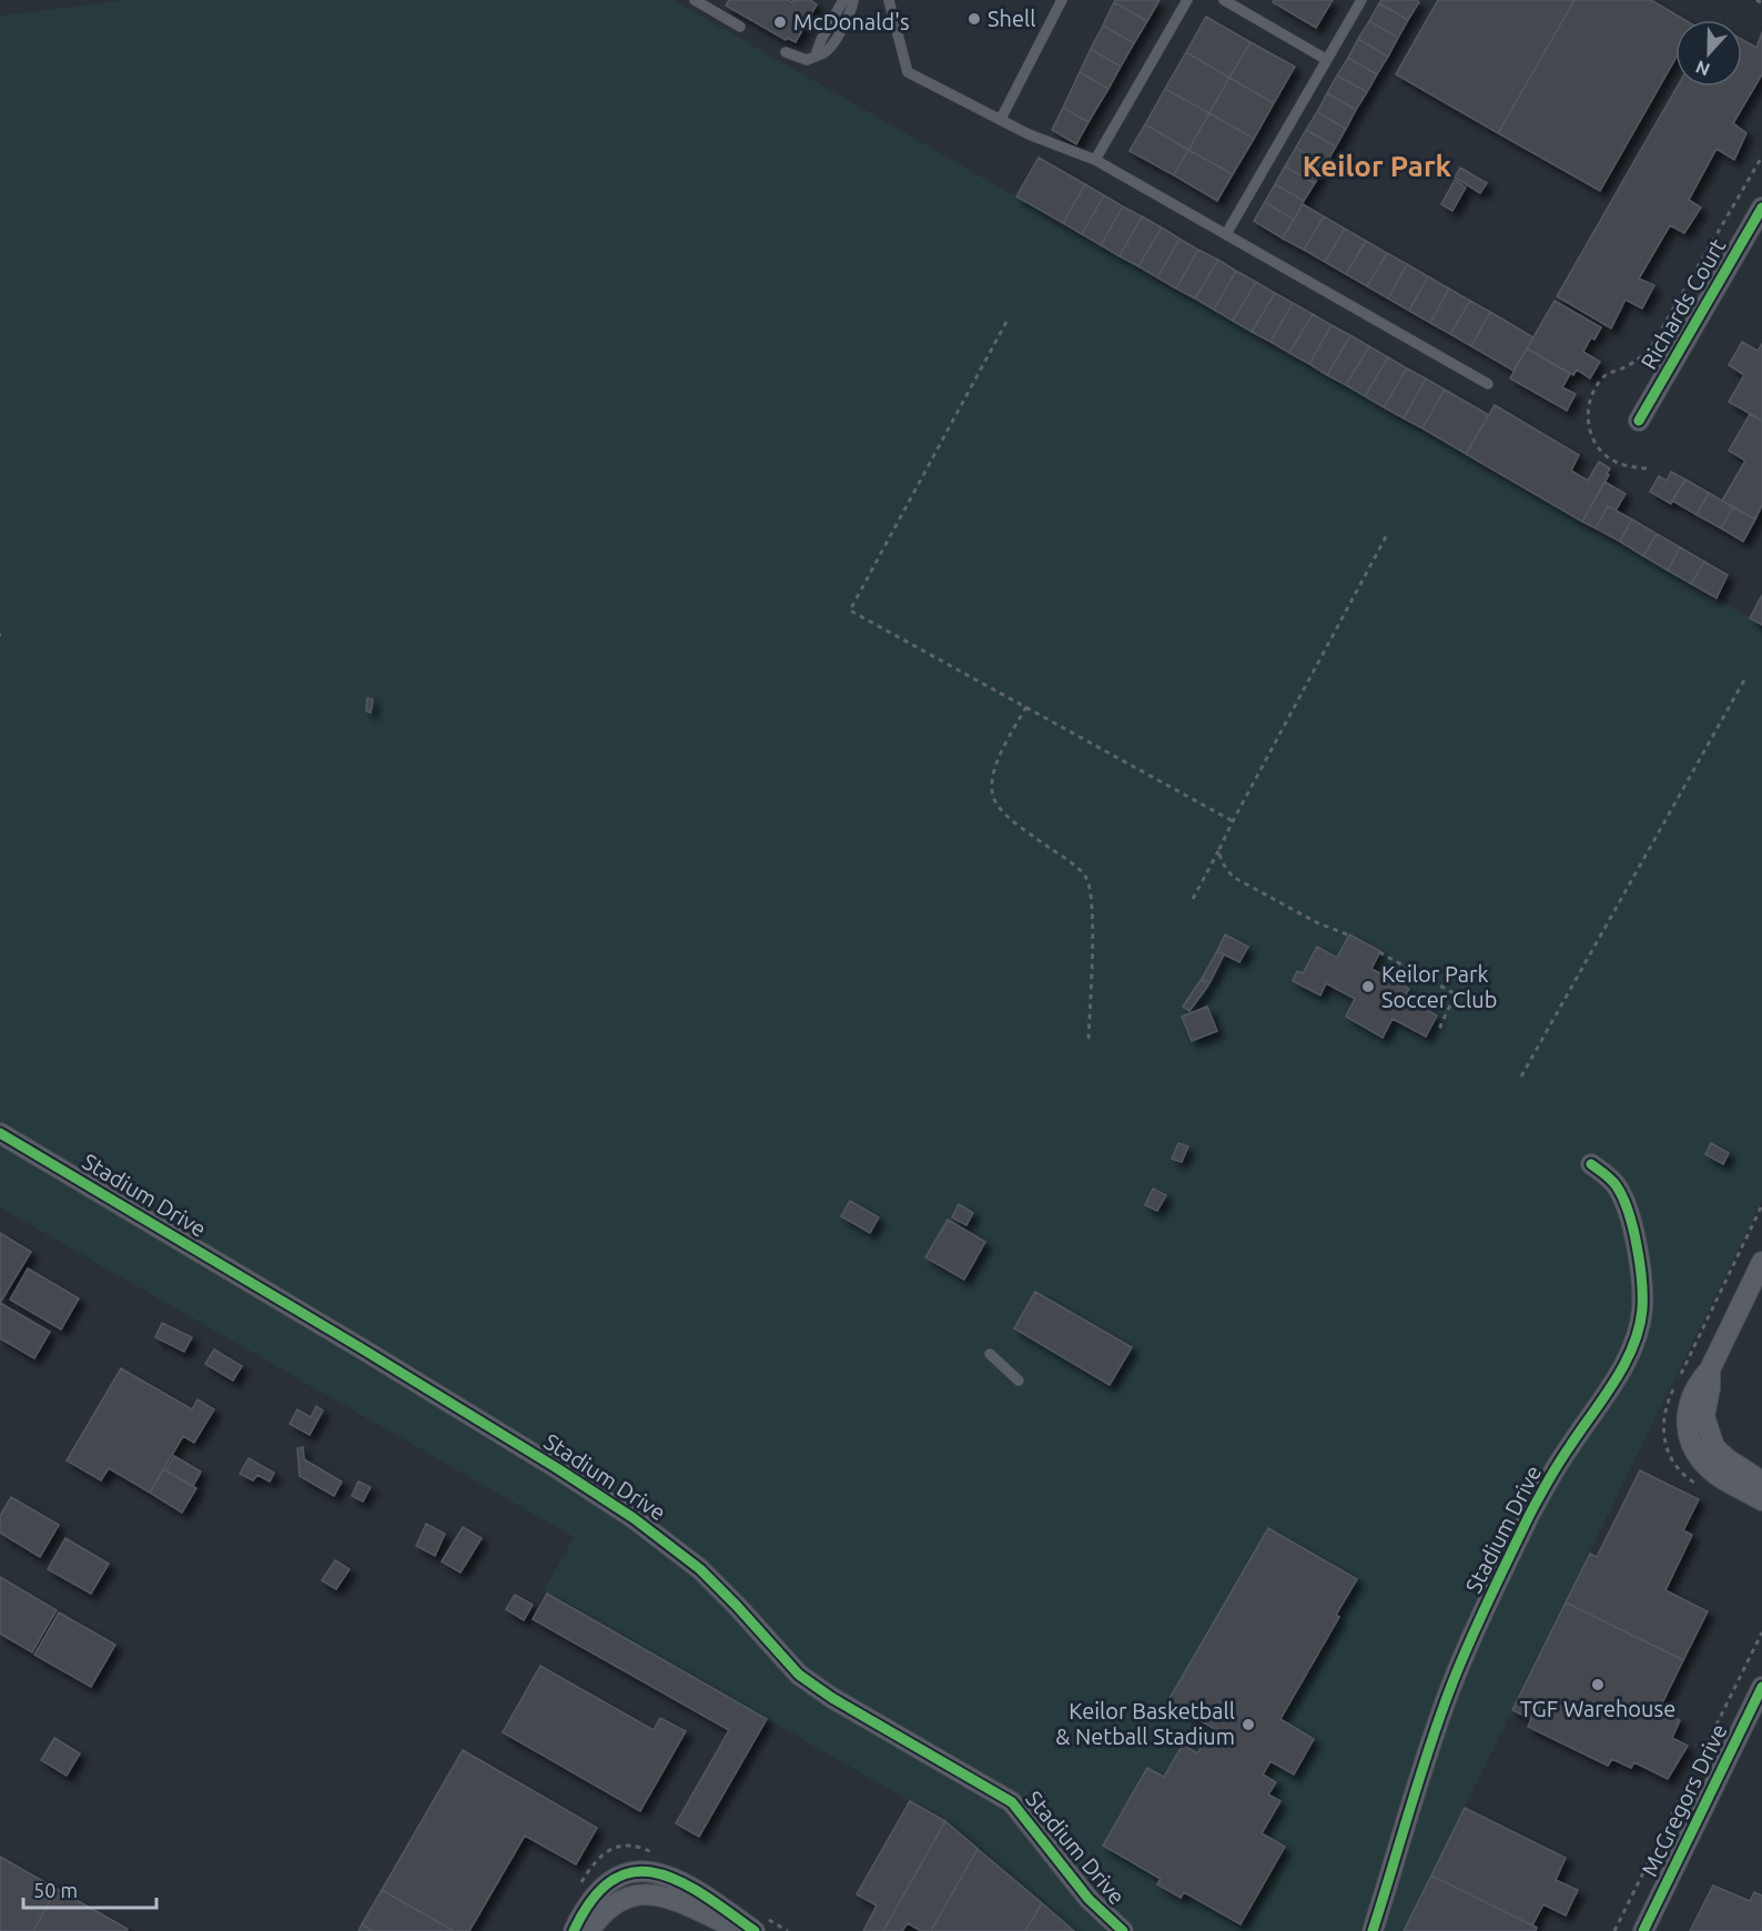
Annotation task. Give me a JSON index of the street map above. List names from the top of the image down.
{
  "streets": {
    "street": ["Richards Court", "Stadium Drive", "McGregors Drive"]
  },
  "districts": ["Keilor Park"],
  "places": [
    "Shell",
    "McDonald's",
    "Keilor Park Soccer Club",
    "TGF Warehouse",
    "Keilor Basketball & Netball Stadium"
  ],
  "scale_bar": "50 m",
  "north": "bottom"
}
